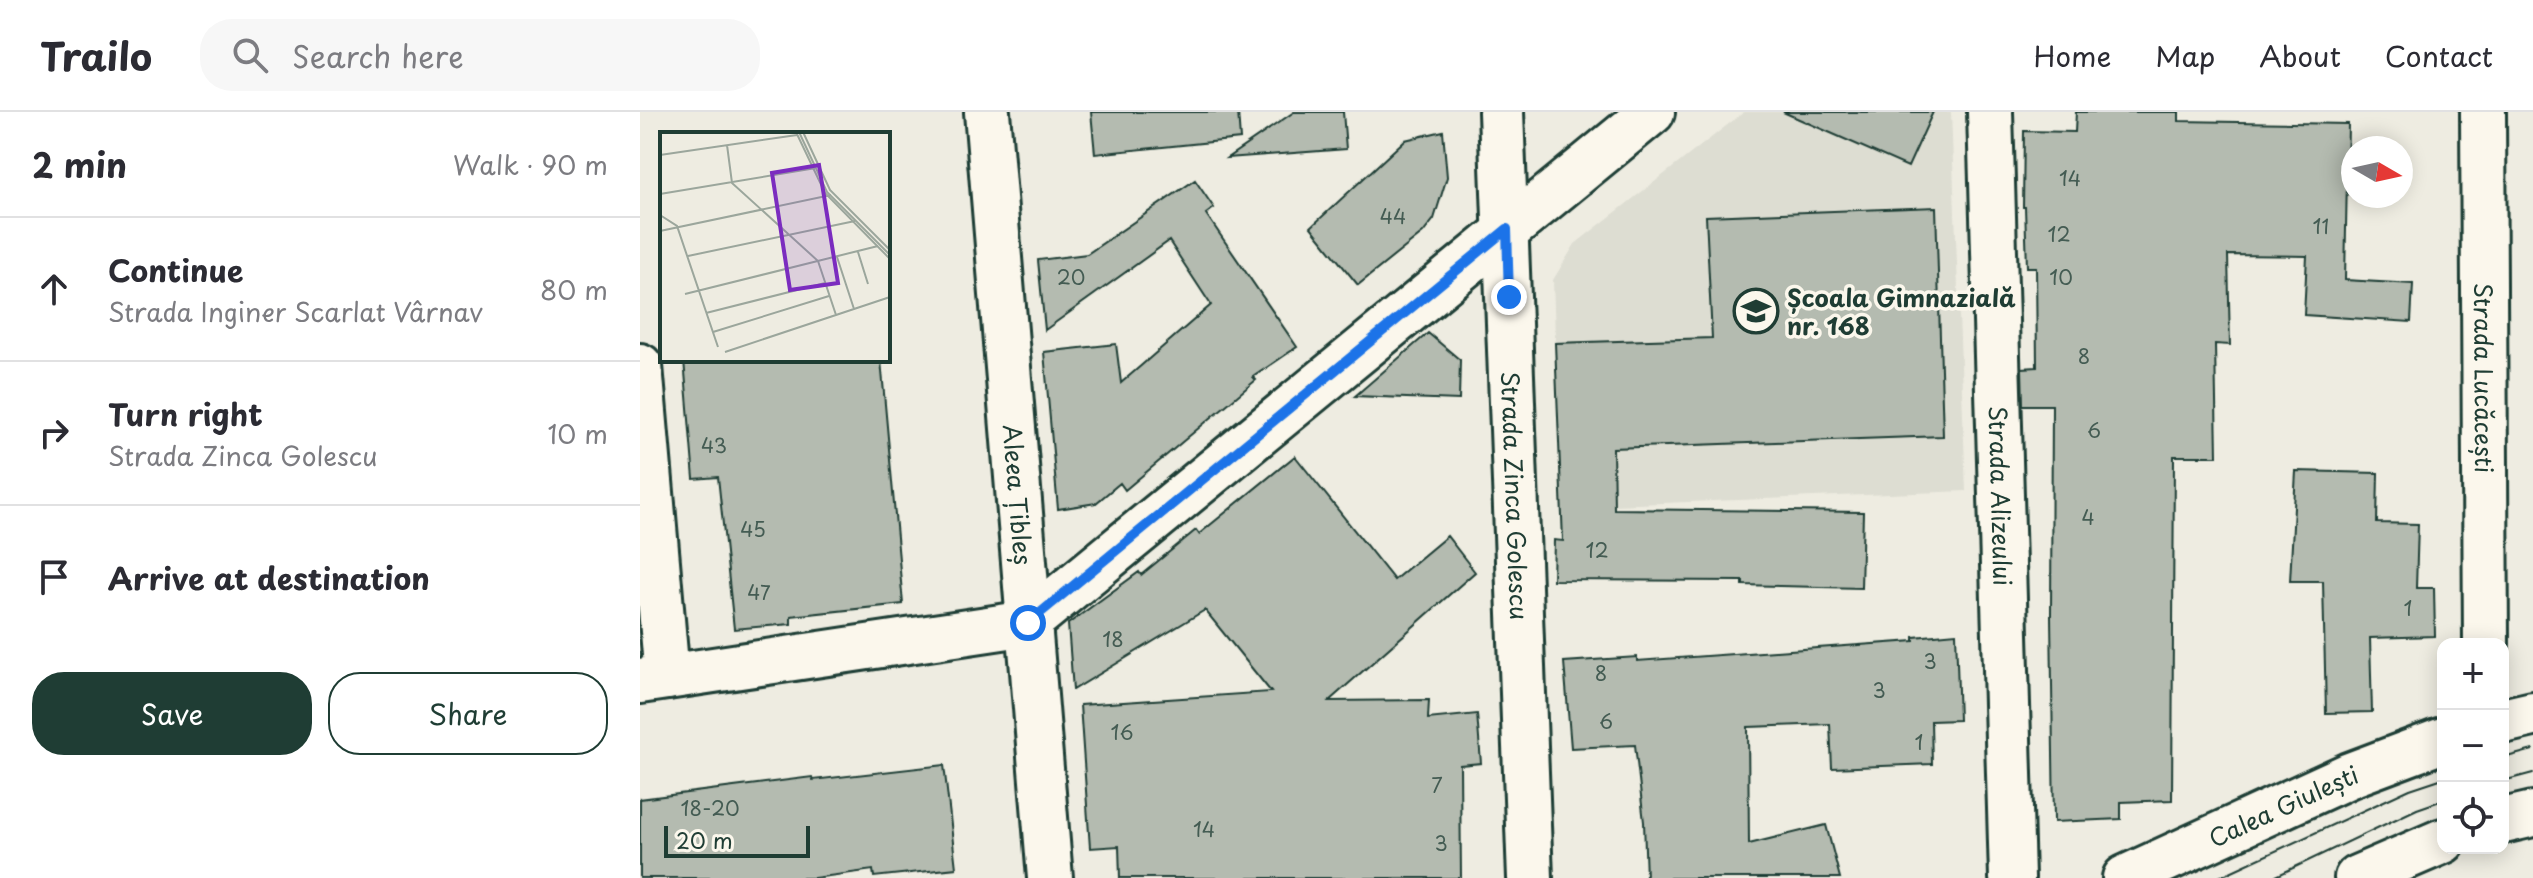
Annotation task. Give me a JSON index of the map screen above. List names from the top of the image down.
{
  "streets": {
    "street": [
      "Strada Lucăcești",
      "Aleea Țibleș",
      "Strada Zinca Golescu",
      "Strada Alizeului",
      "Calea Giulești"
    ]
  },
  "places": {
    "school or university": ["Școala Gimnazială nr. 168"]
  },
  "house_numbers": [
    "14",
    "44",
    "11",
    "12",
    "20",
    "10",
    "8",
    "6",
    "43",
    "4",
    "45",
    "12",
    "47",
    "1",
    "18",
    "3",
    "8",
    "3",
    "6",
    "16",
    "1",
    "7",
    "18-20",
    "14",
    "3"
  ],
  "scale_bar": "20 m",
  "north": "right",
  "page": {
    "header": "Trailo",
    "search": "Search here",
    "nav": [
      "Home",
      "Map",
      "About",
      "Contact"
    ],
    "heading": ["2 min", "Walk · 90 m"],
    "list": [
      ["Continue", "Strada Inginer Scarlat Vârnav", "80 m"],
      ["Turn right", "Strada Zinca Golescu", "10 m"],
      "Arrive at destination"
    ],
    "map_buttons": ["+", "−"],
    "buttons": ["Save", "Share"],
    "scale": "20 m"
  }
}
